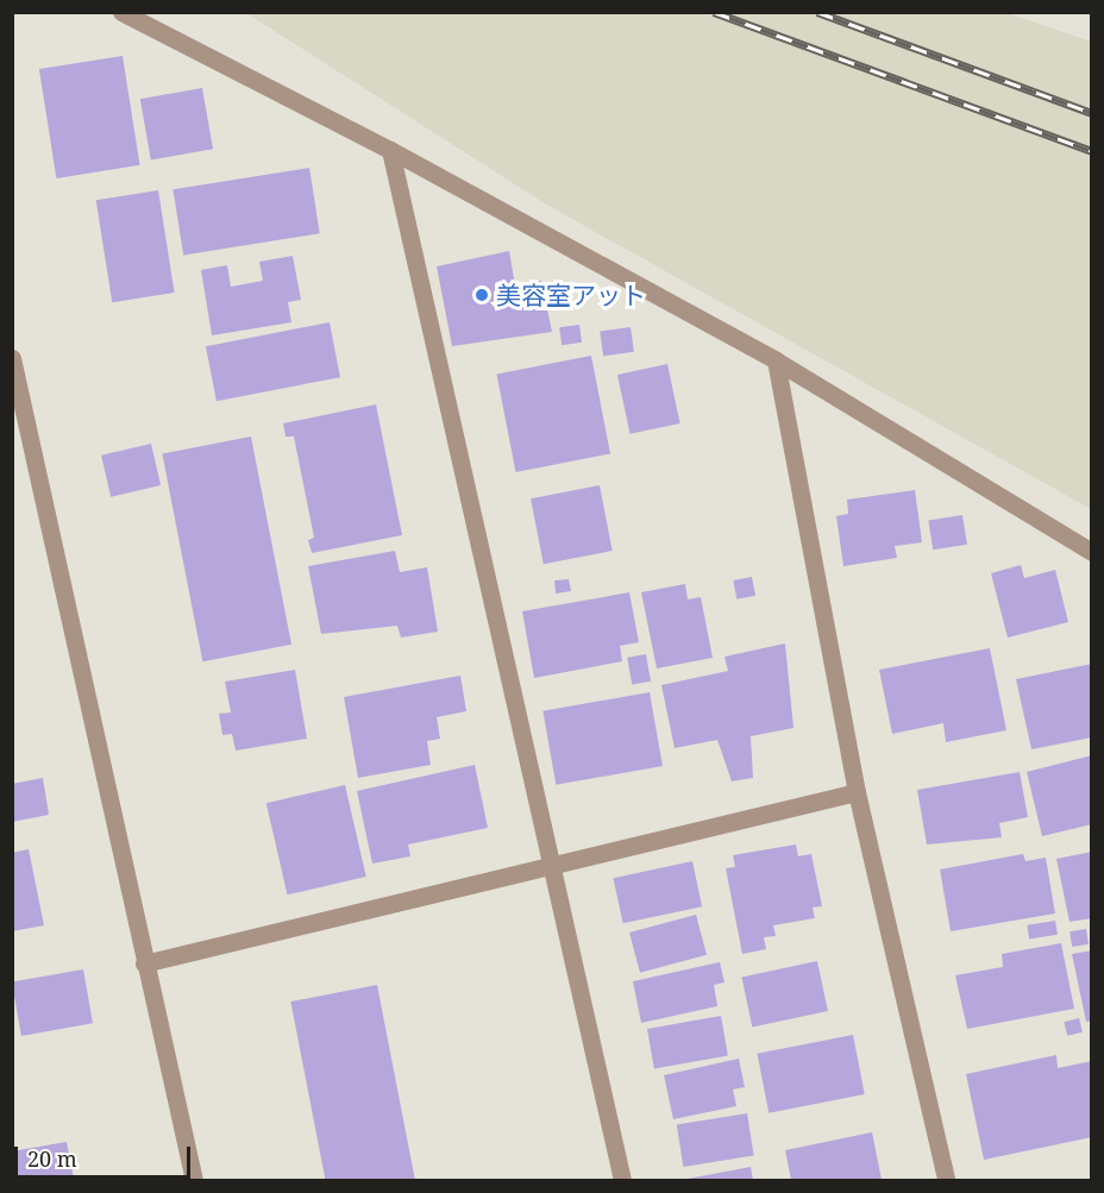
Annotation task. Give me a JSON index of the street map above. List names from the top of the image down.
{
  "places": ["美容室アット"],
  "scale_bar": "20 m"
}
